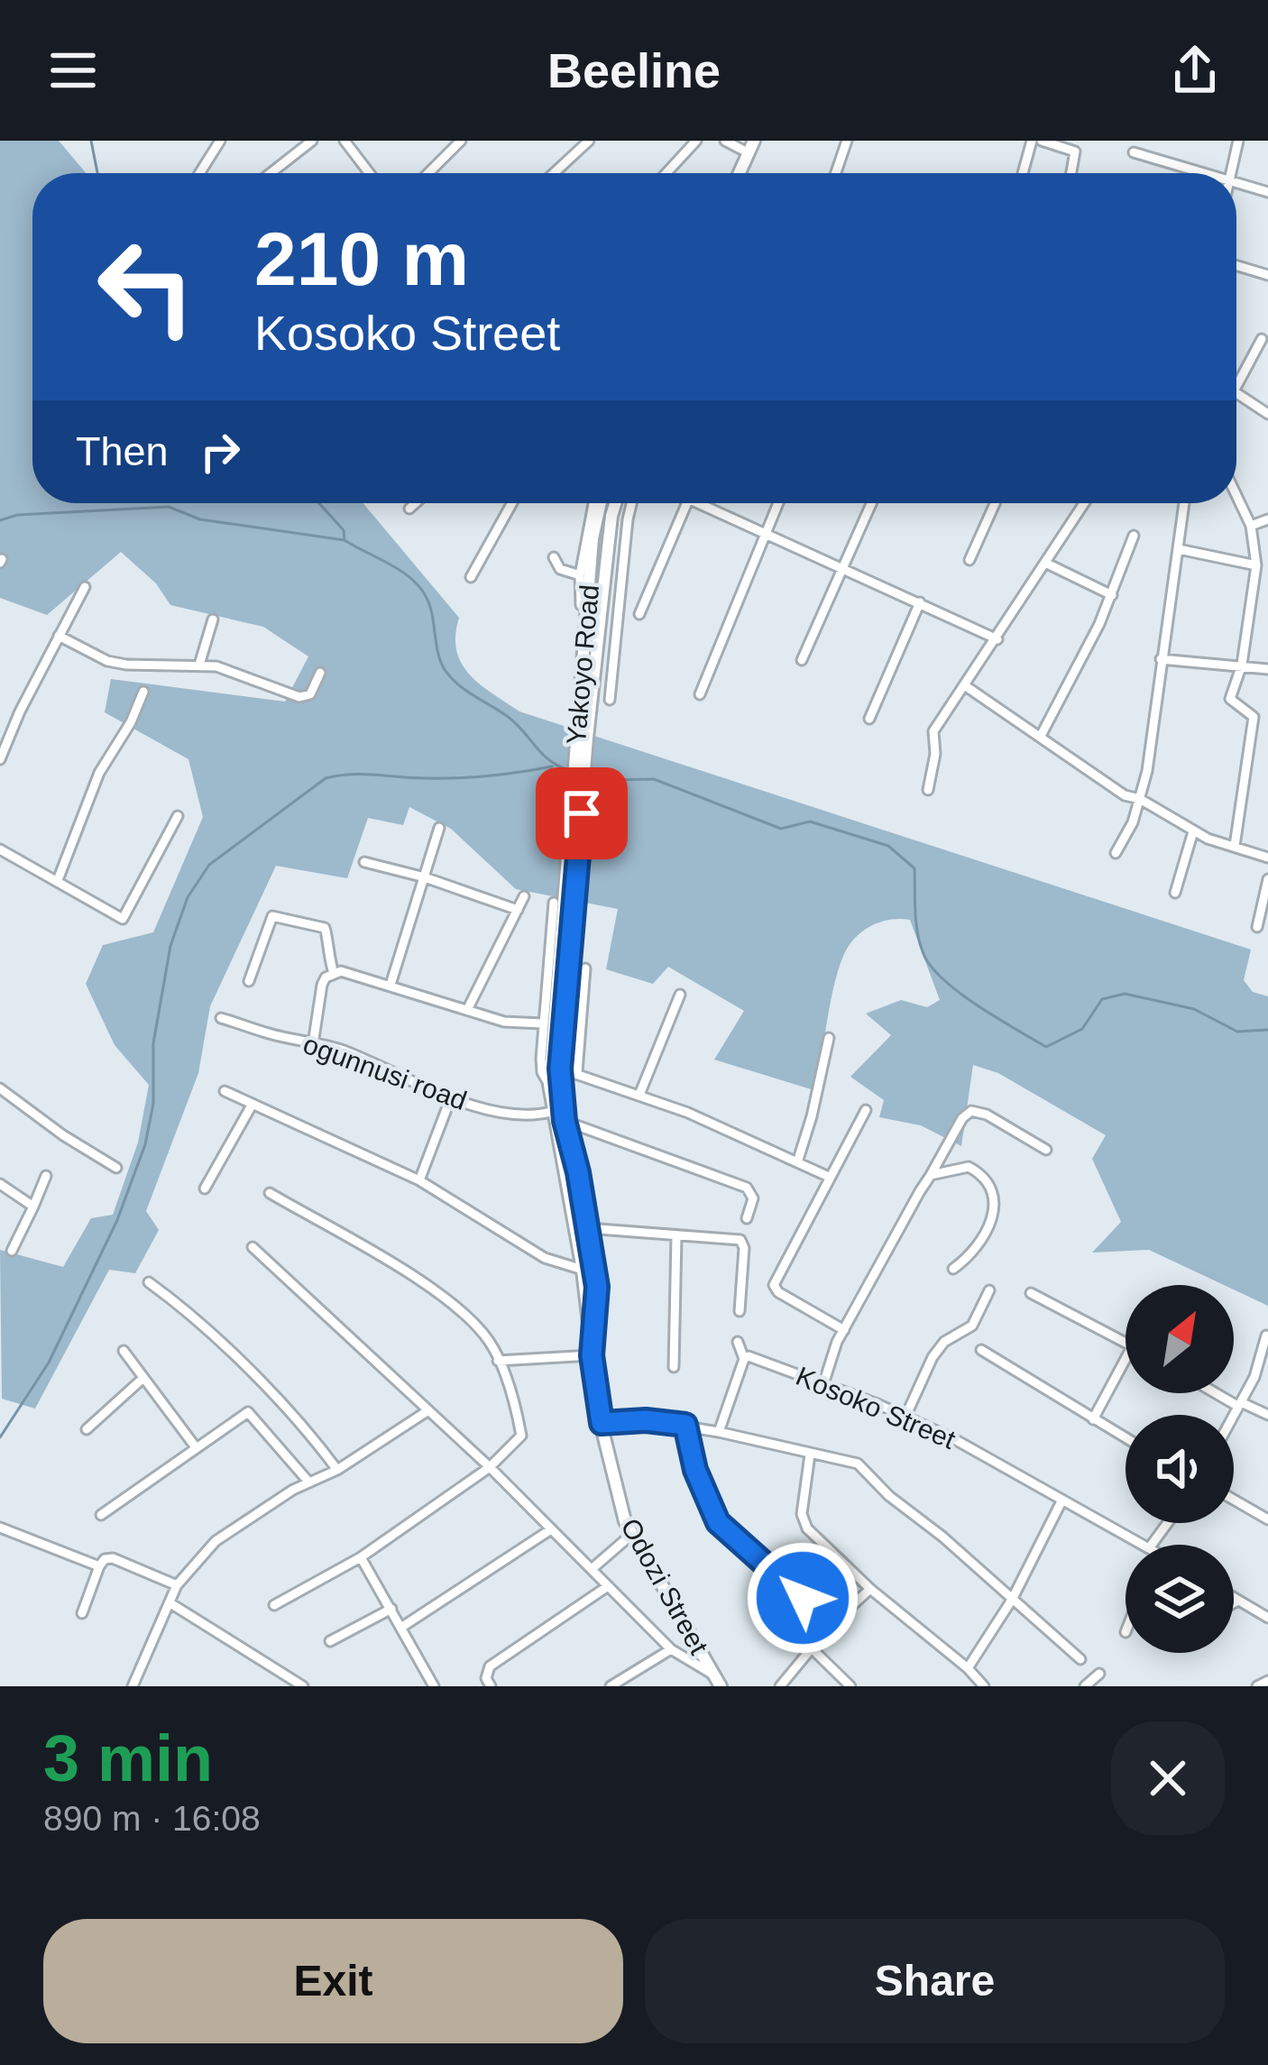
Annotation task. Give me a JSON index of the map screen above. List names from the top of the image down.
{
  "streets": {
    "main road": ["Yakoyo Road", "Odozi Street"],
    "street": ["ogunnusi road", "Kosoko Street"]
  },
  "crossings": [
    ["Yakoyo Road", "ogunnusi road"],
    ["Yakoyo Road", "Odozi Street"]
  ],
  "north": "top right",
  "page": {
    "header": "Beeline",
    "turn": ["210 m", "Kosoko Street"],
    "then": "Then",
    "heading": ["3 min", "890 m · 16:08"],
    "buttons": ["Exit", "Share"]
  }
}
